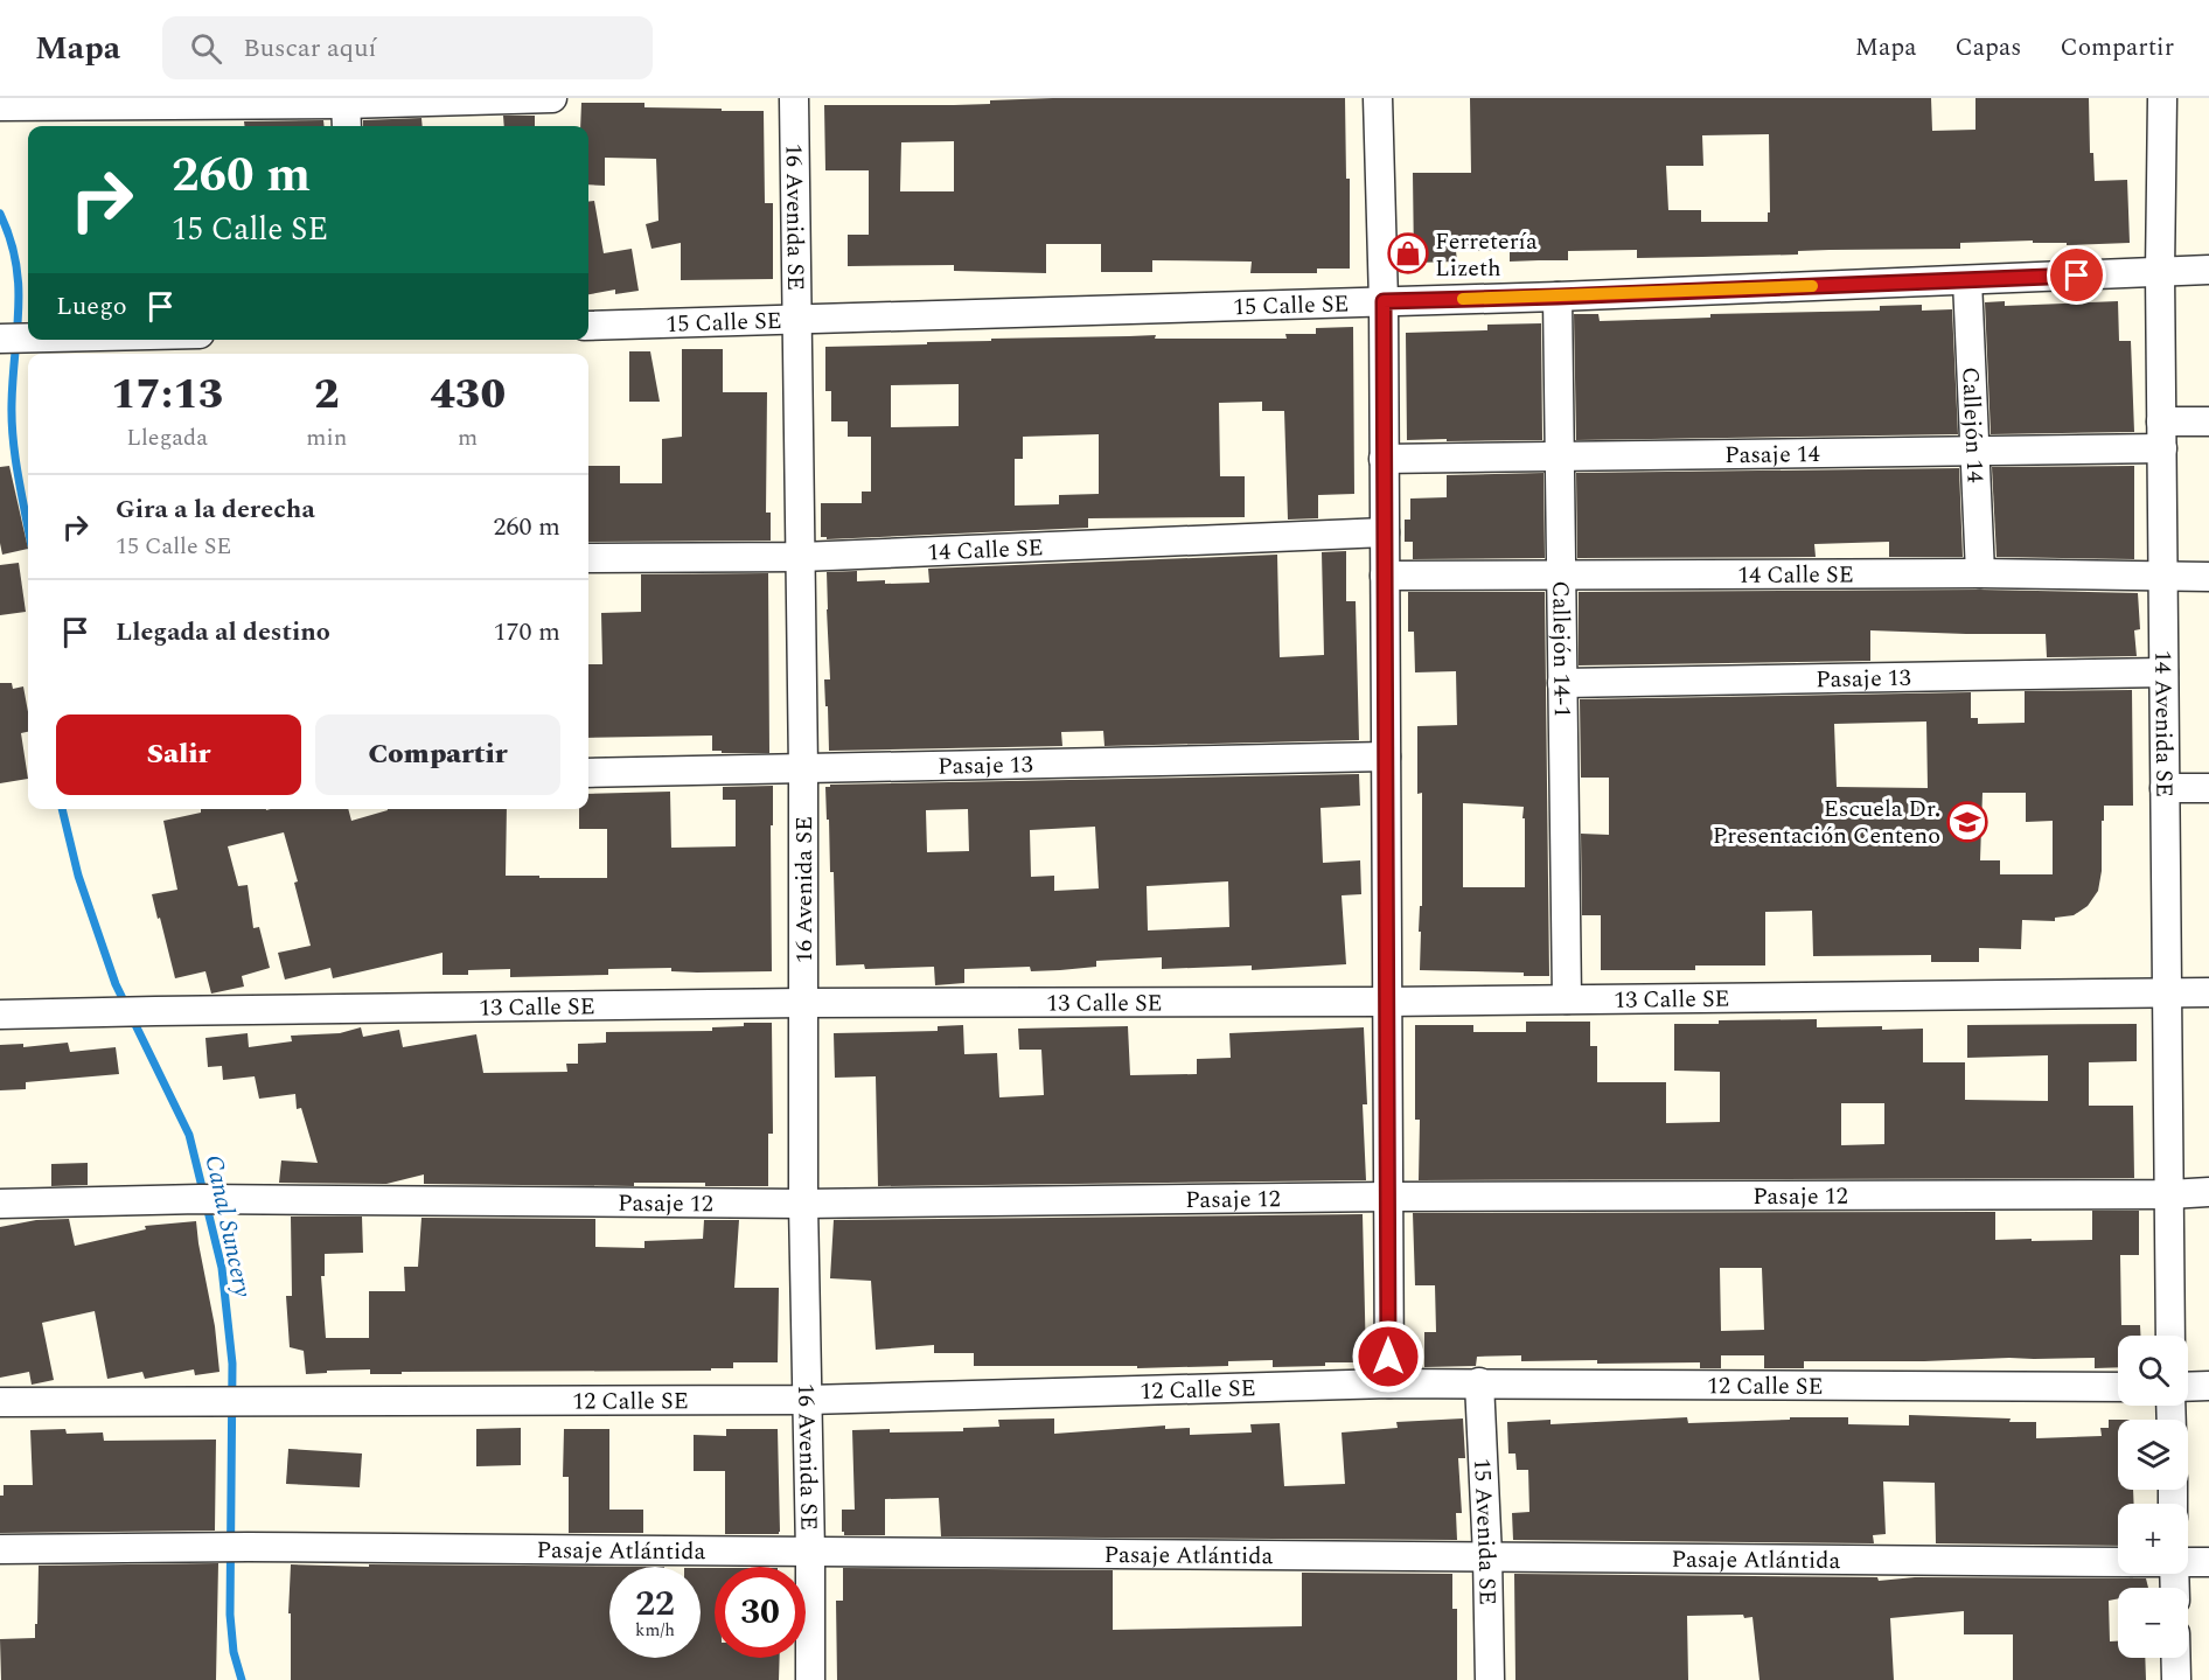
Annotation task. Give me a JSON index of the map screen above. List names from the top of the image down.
{
  "streets": {
    "street": [
      "16 Avenida SE",
      "15 Calle SE",
      "Callejón 14",
      "Pasaje 14",
      "14 Calle SE",
      "Callejón 14-1",
      "Pasaje 13",
      "14 Avenida SE",
      "13 Calle SE",
      "Pasaje 12",
      "12 Calle SE",
      "15 Avenida SE",
      "Pasaje Atlántida"
    ]
  },
  "crossings": [
    ["16 Avenida SE", "15 Calle SE"],
    ["16 Avenida SE", "14 Calle SE"],
    ["16 Avenida SE", "Pasaje 13"],
    ["16 Avenida SE", "13 Calle SE"],
    ["16 Avenida SE", "Pasaje 12"],
    ["16 Avenida SE", "12 Calle SE"],
    ["16 Avenida SE", "Pasaje Atlántida"],
    ["15 Calle SE", "Callejón 14"],
    ["15 Calle SE", "Callejón 14-1"],
    ["15 Calle SE", "14 Avenida SE"],
    ["Callejón 14", "Pasaje 14"],
    ["Callejón 14", "14 Calle SE"],
    ["Pasaje 14", "Callejón 14-1"],
    ["Pasaje 14", "14 Avenida SE"],
    ["14 Calle SE", "Callejón 14-1"],
    ["14 Calle SE", "14 Avenida SE"],
    ["Callejón 14-1", "Pasaje 13"],
    ["Callejón 14-1", "13 Calle SE"],
    ["Pasaje 13", "14 Avenida SE"],
    ["14 Avenida SE", "13 Calle SE"],
    ["14 Avenida SE", "Pasaje 12"],
    ["12 Calle SE", "15 Avenida SE"],
    ["15 Avenida SE", "Pasaje Atlántida"]
  ],
  "water": ["Canal Suncery"],
  "places": {
    "shop": ["Ferretería Lizeth"],
    "school or university": ["Escuela Dr. Presentación Centeno"]
  },
  "page": {
    "header": "Mapa",
    "search": "Buscar aquí",
    "nav": ["Mapa", "Capas", "Compartir"],
    "turn": ["260 m", "15 Calle SE"],
    "then": "Luego",
    "eta": [
      "17:13",
      "Llegada",
      "2",
      "min",
      "430",
      "m"
    ],
    "list": [
      {
        "name": "Gira a la derecha",
        "note": "15 Calle SE",
        "value": "260 m"
      },
      {
        "name": "Llegada al destino",
        "value": "170 m"
      }
    ],
    "buttons": ["Salir", "Compartir"],
    "map_buttons": ["+", "−"],
    "speed": "22 km/h",
    "limit": "30"
  }
}
